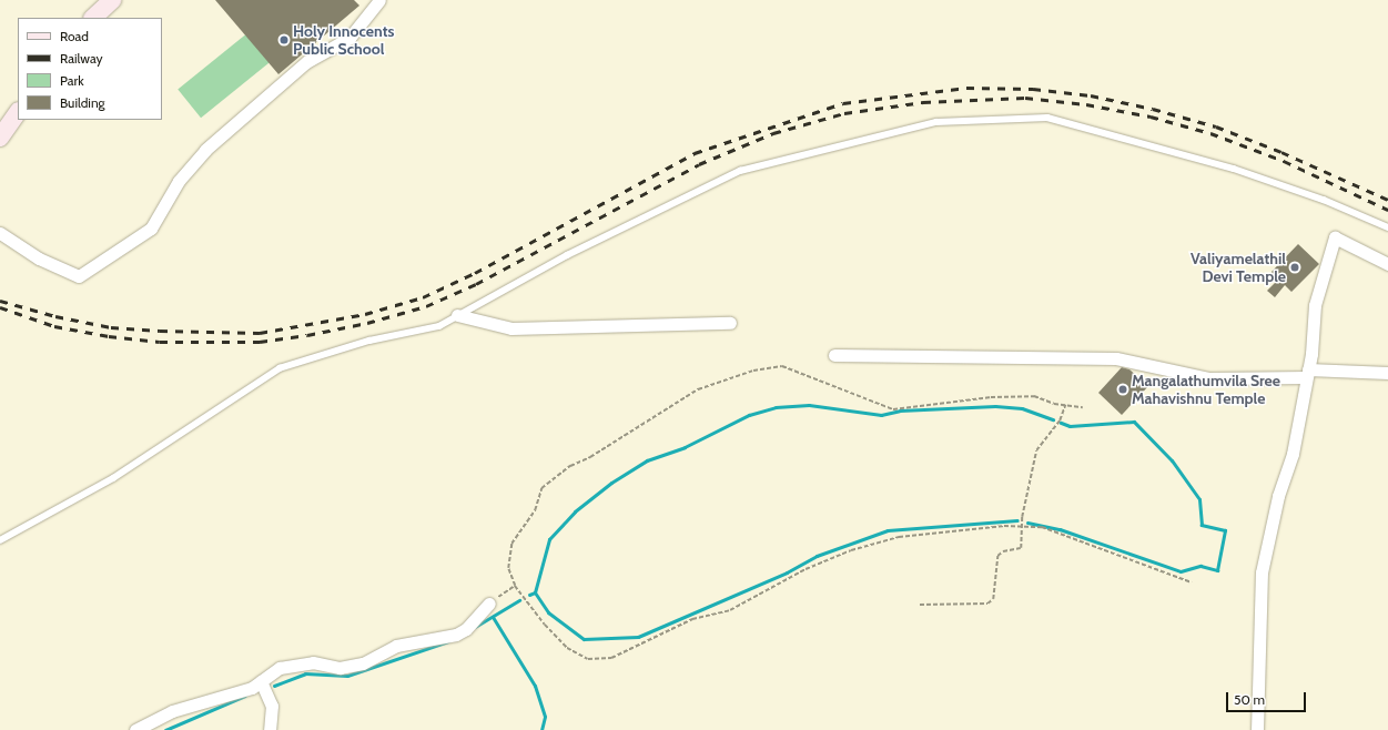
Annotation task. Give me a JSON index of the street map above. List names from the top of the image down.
{
  "places": ["Holy Innocents Public School", "Valiyamelathil Devi Temple", "Mangalathumvila Sree Mahavishnu Temple"],
  "legend": [
    "Road",
    "Railway",
    "Park",
    "Building"
  ],
  "scale_bar": "50 m"
}
